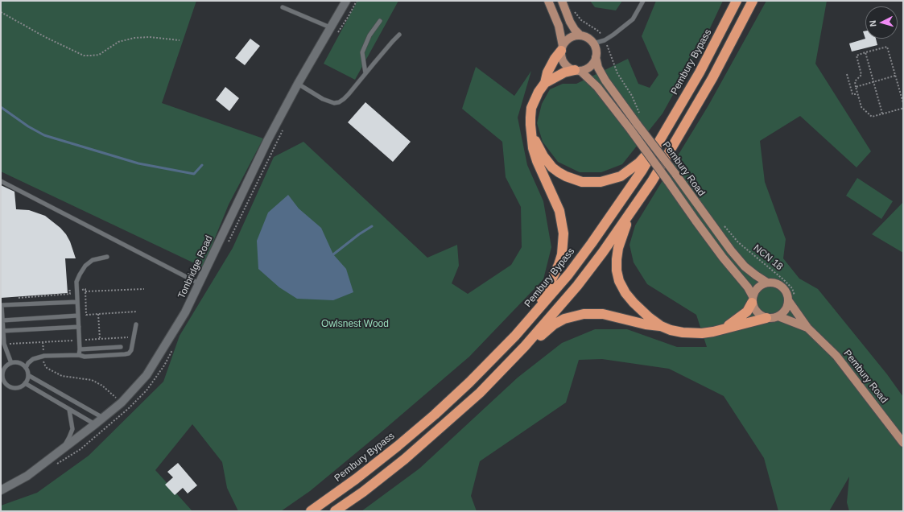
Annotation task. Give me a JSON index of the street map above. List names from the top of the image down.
{
  "streets": {
    "highway": ["Pembury Bypass"],
    "main road": ["Pembury Road"],
    "street": ["Tonbridge Road"],
    "path": ["NCN 18"]
  },
  "crossings": [
    ["Pembury Road", "NCN 18"]
  ],
  "parks": ["Owlsnest Wood"],
  "north": "left"
}
